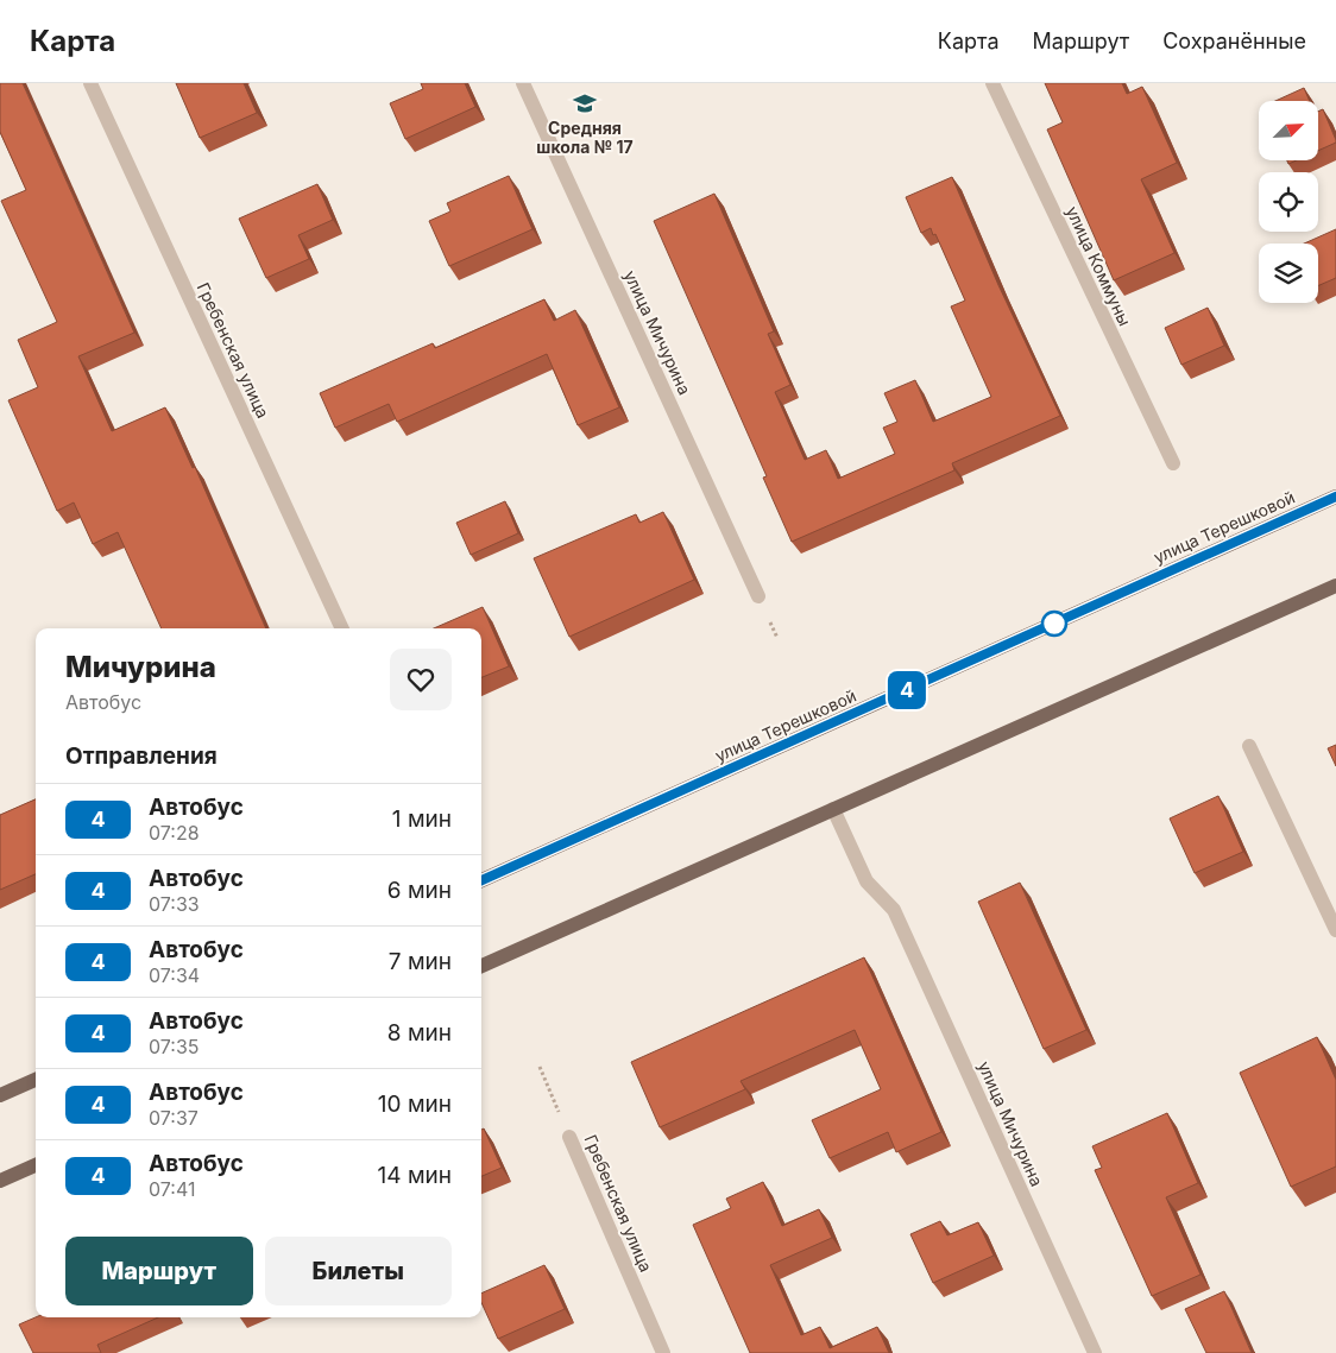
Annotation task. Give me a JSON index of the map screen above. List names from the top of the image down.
{
  "streets": {
    "main road": ["улица Терешковой"],
    "street": ["улица Коммуны", "улица Мичурина", "Гребенская улица"]
  },
  "places": {
    "school or university": ["Средняя школа № 17"]
  },
  "lines": ["bus line 4"],
  "north": "top right",
  "page": {
    "header": "Карта",
    "nav": ["Карта", "Маршрут", "Сохранённые"],
    "on_map": "4",
    "heading": [
      ["Мичурина", "Автобус"],
      "Отправления"
    ],
    "list": [
      {
        "mark": "4",
        "name": "Автобус",
        "note": "07:28",
        "value": "1 мин"
      },
      {
        "mark": "4",
        "name": "Автобус",
        "note": "07:33",
        "value": "6 мин"
      },
      {
        "mark": "4",
        "name": "Автобус",
        "note": "07:34",
        "value": "7 мин"
      },
      {
        "mark": "4",
        "name": "Автобус",
        "note": "07:35",
        "value": "8 мин"
      },
      {
        "mark": "4",
        "name": "Автобус",
        "note": "07:37",
        "value": "10 мин"
      },
      {
        "mark": "4",
        "name": "Автобус",
        "note": "07:41",
        "value": "14 мин"
      }
    ],
    "buttons": ["Маршрут", "Билеты"]
  }
}
